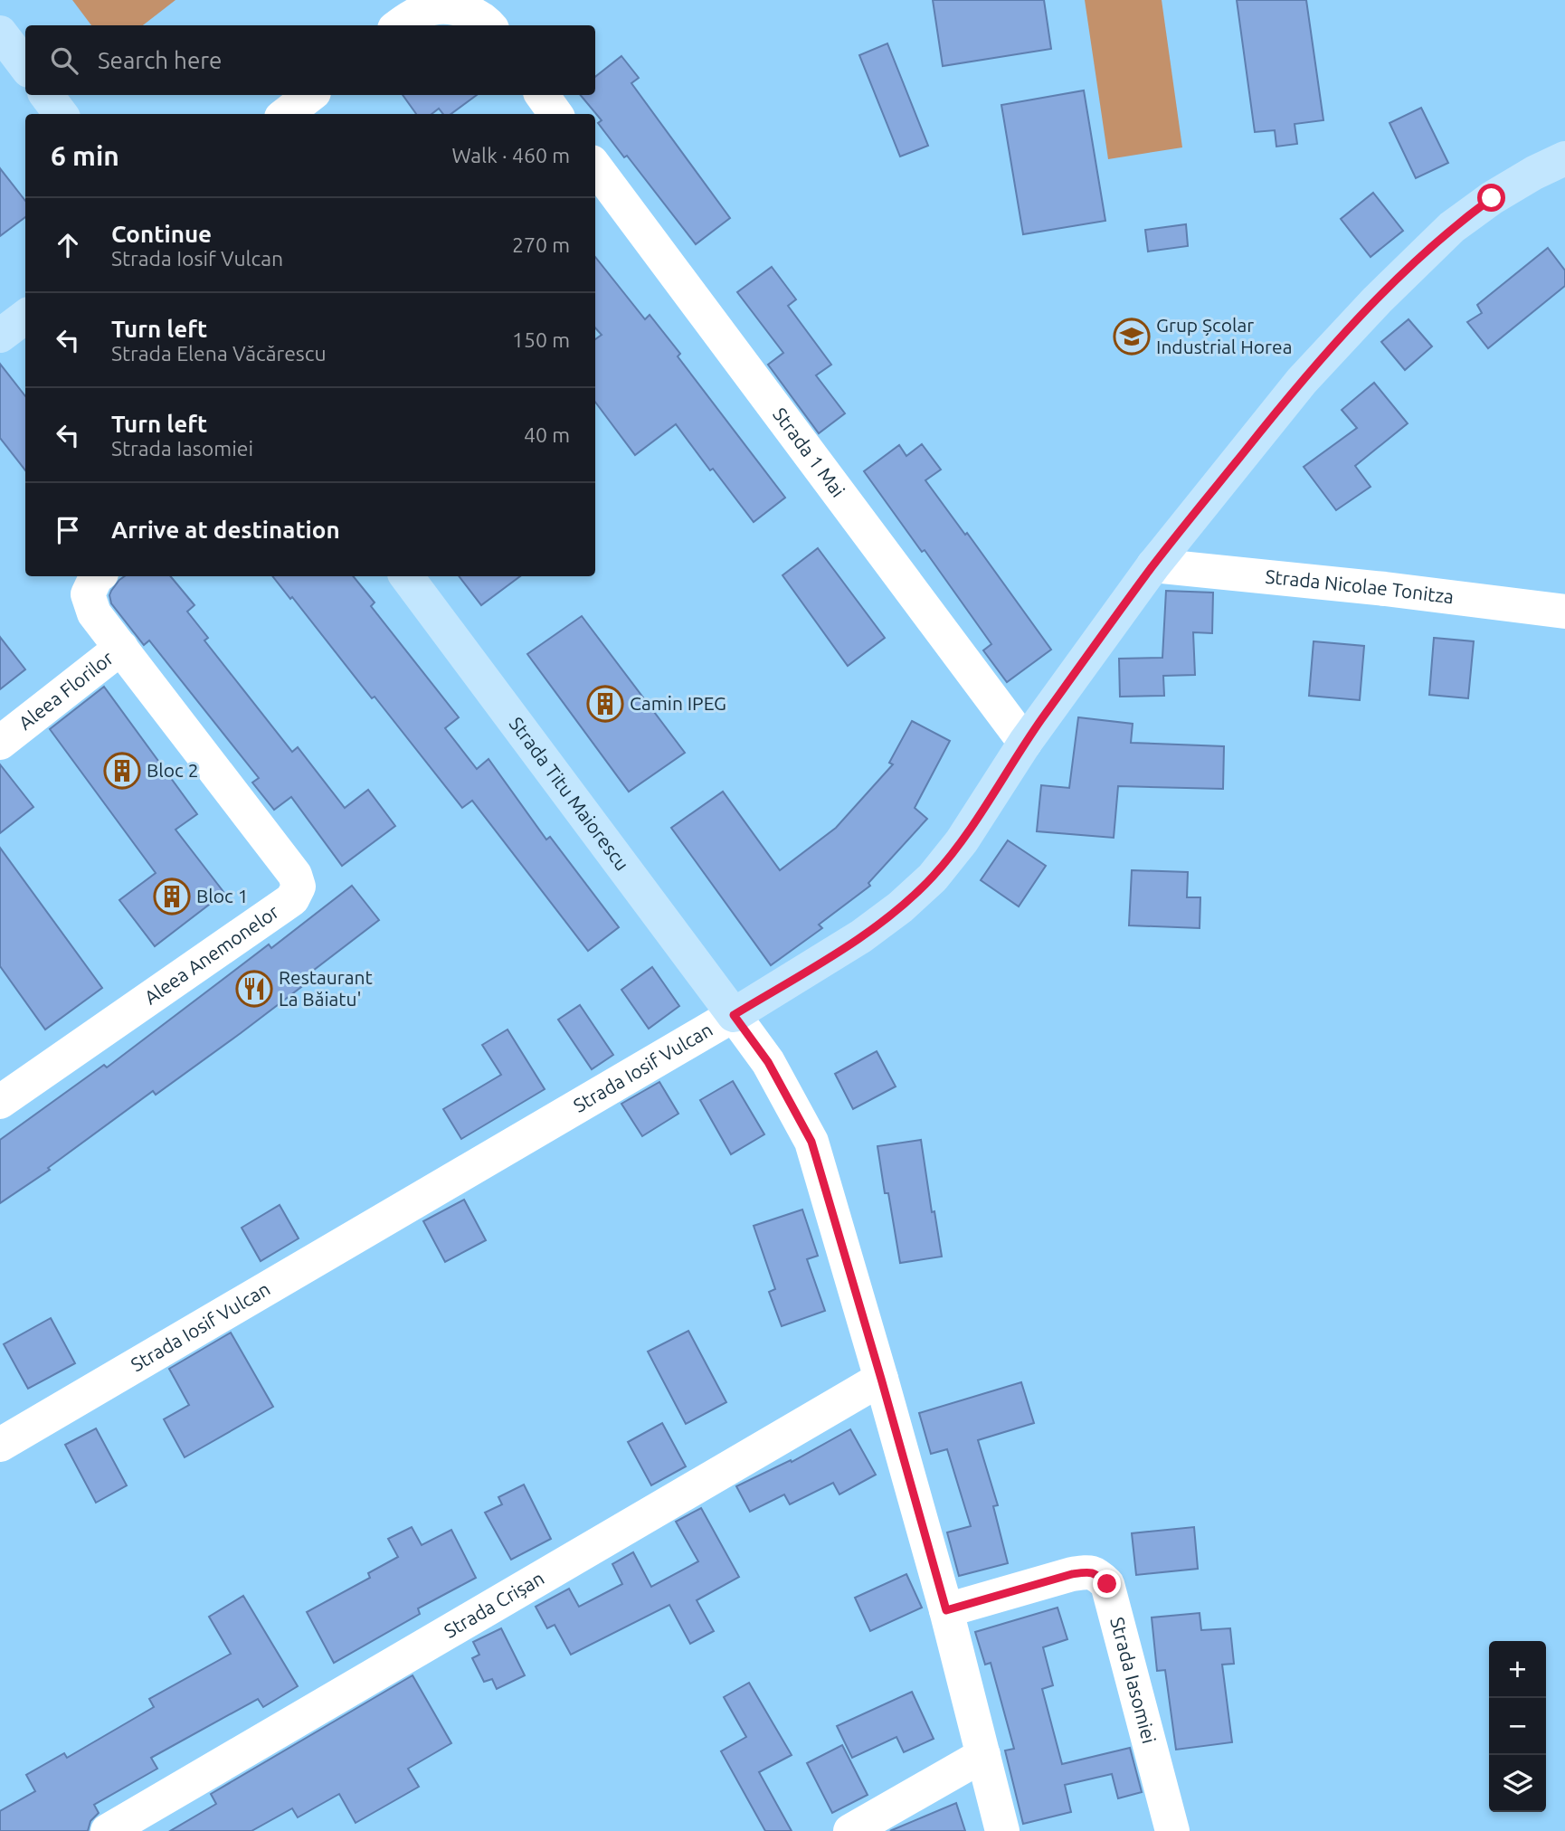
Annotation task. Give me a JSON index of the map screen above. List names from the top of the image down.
{
  "streets": {
    "main road": ["Strada Titu Maiorescu", "Strada Iosif Vulcan"],
    "street": [
      "Strada 1 Mai",
      "Strada Nicolae Tonitza",
      "Aleea Florilor",
      "Aleea Anemonelor",
      "Strada Crișan",
      "Strada Iasomiei"
    ]
  },
  "crossings": [
    ["Strada 1 Mai", "Strada Iosif Vulcan"],
    ["Strada Nicolae Tonitza", "Strada Iosif Vulcan"],
    ["Aleea Florilor", "Aleea Anemonelor"],
    ["Strada Titu Maiorescu", "Strada Iosif Vulcan"]
  ],
  "places": {
    "school or university": ["Grup Școlar Industrial Horea"],
    "building": ["Camin IPEG", "Bloc 2", "Bloc 1"],
    "restaurant": ["Restaurant La Băiatu'"]
  },
  "page": {
    "search": "Search here",
    "heading": ["6 min", "Walk · 460 m"],
    "list": [
      ["Continue", "Strada Iosif Vulcan", "270 m"],
      ["Turn left", "Strada Elena Văcărescu", "150 m"],
      ["Turn left", "Strada Iasomiei", "40 m"],
      "Arrive at destination"
    ],
    "map_buttons": ["+", "−"]
  }
}
